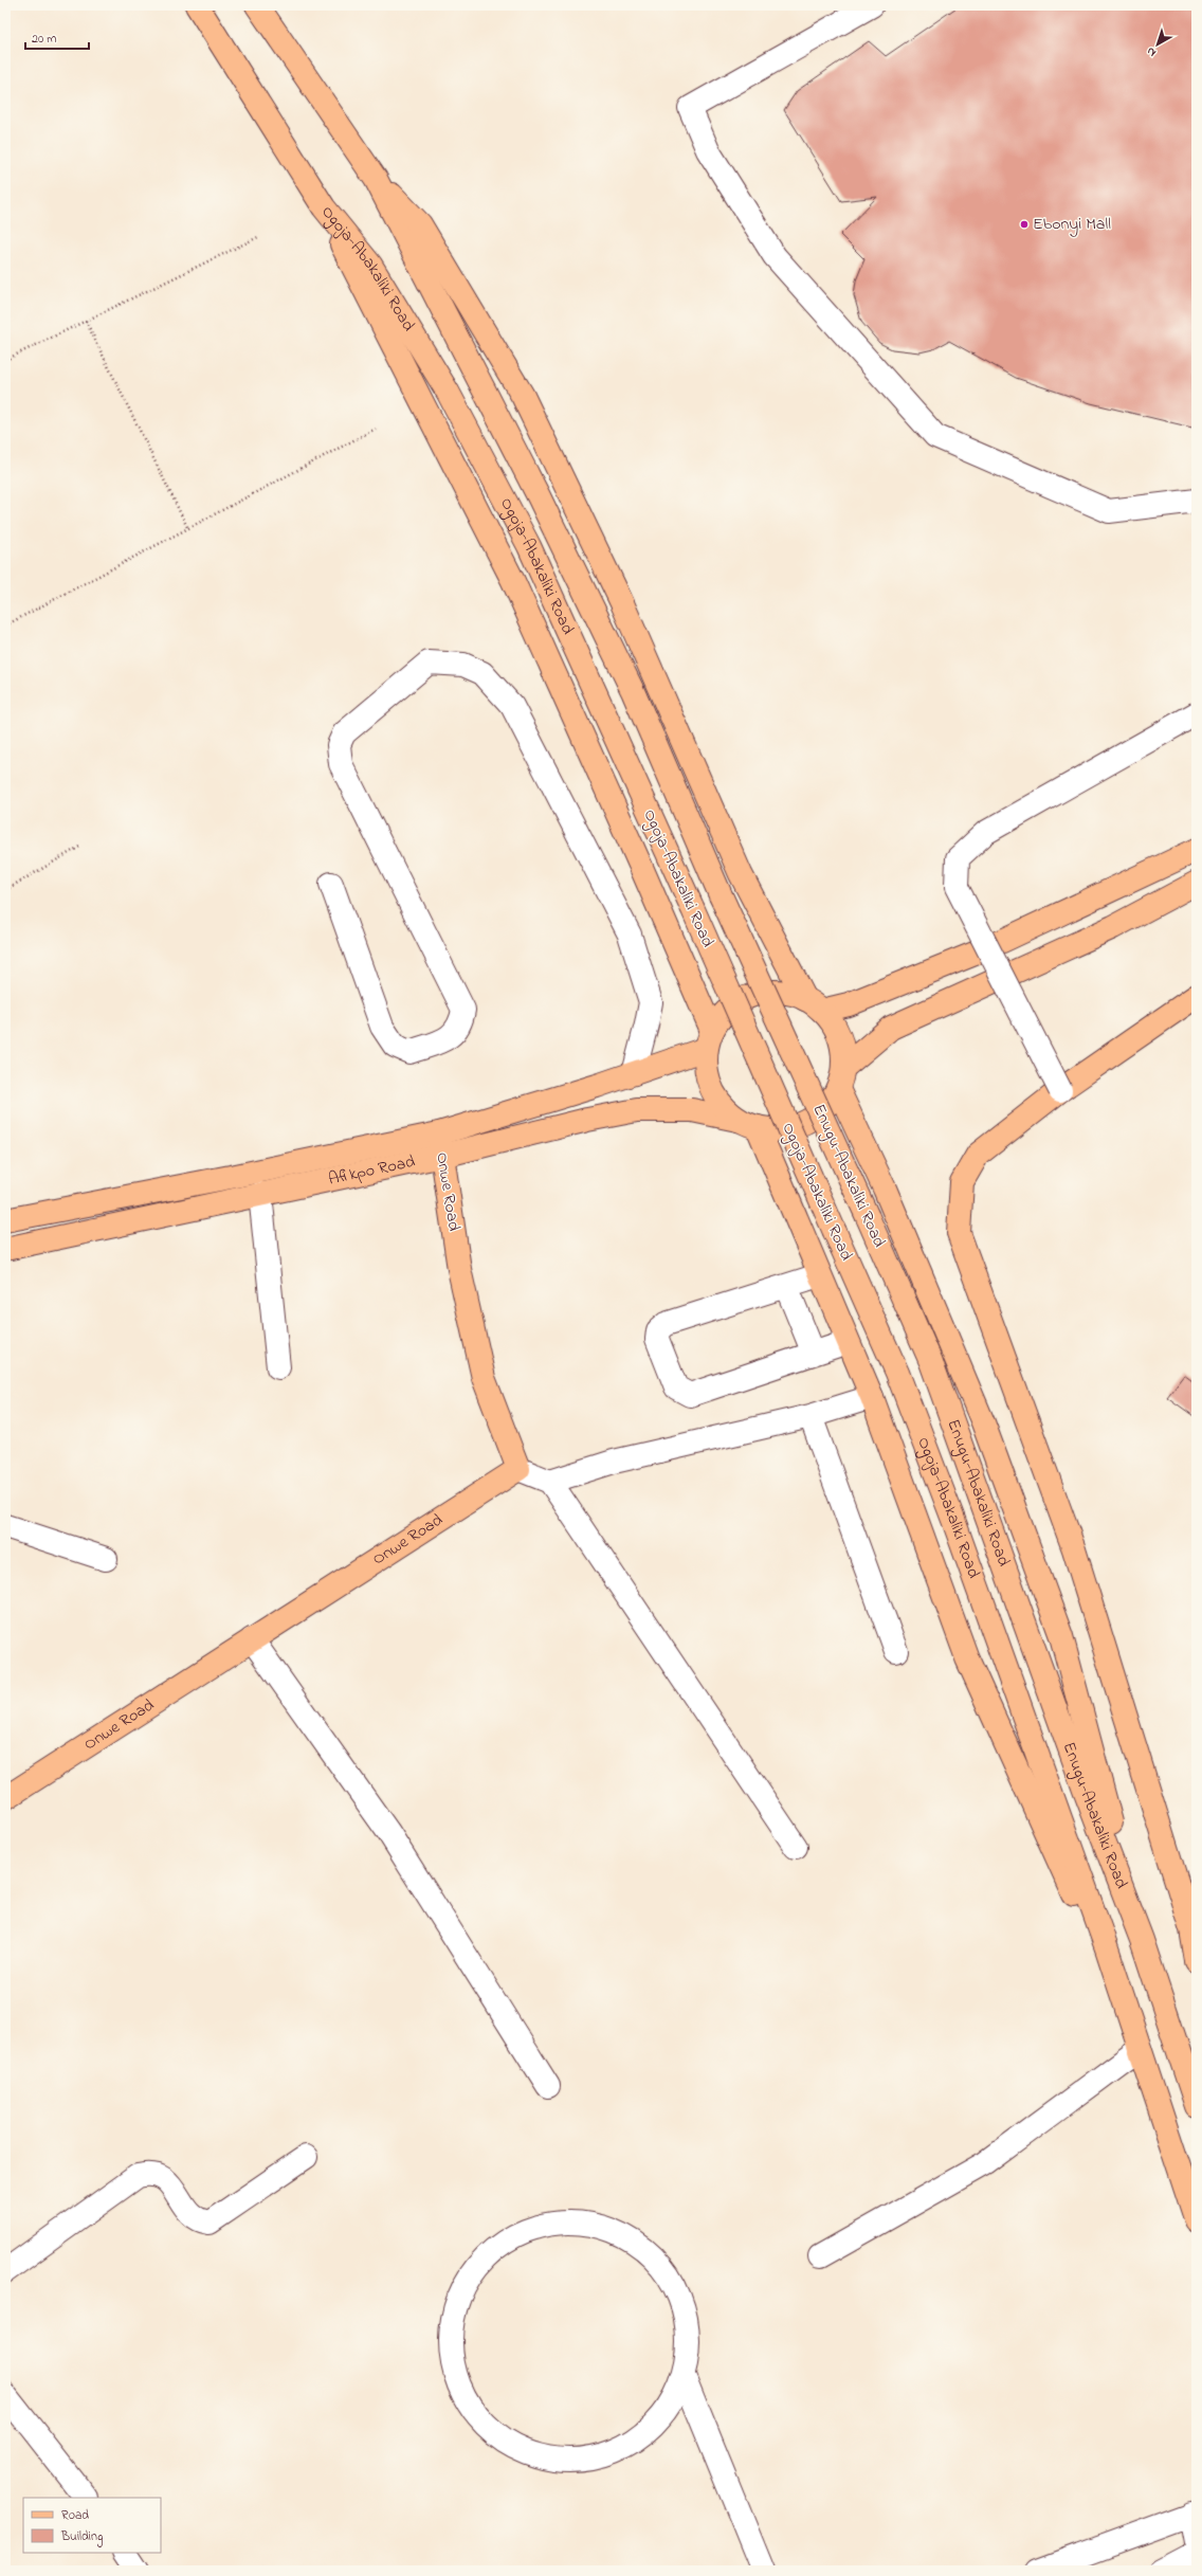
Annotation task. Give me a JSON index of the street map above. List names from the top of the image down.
{
  "streets": {
    "main road": [
      "Ogoja-Abakaliki Road",
      "Afikpo Road",
      "Enugu-Abakaliki Road",
      "Onwe Road"
    ]
  },
  "crossings": [
    ["Ogoja-Abakaliki Road", "Enugu-Abakaliki Road"],
    ["Afikpo Road", "Onwe Road"]
  ],
  "places": ["Ebonyi Mall"],
  "legend": ["Road", "Building"],
  "scale_bar": "20 m",
  "north": "bottom left"
}
